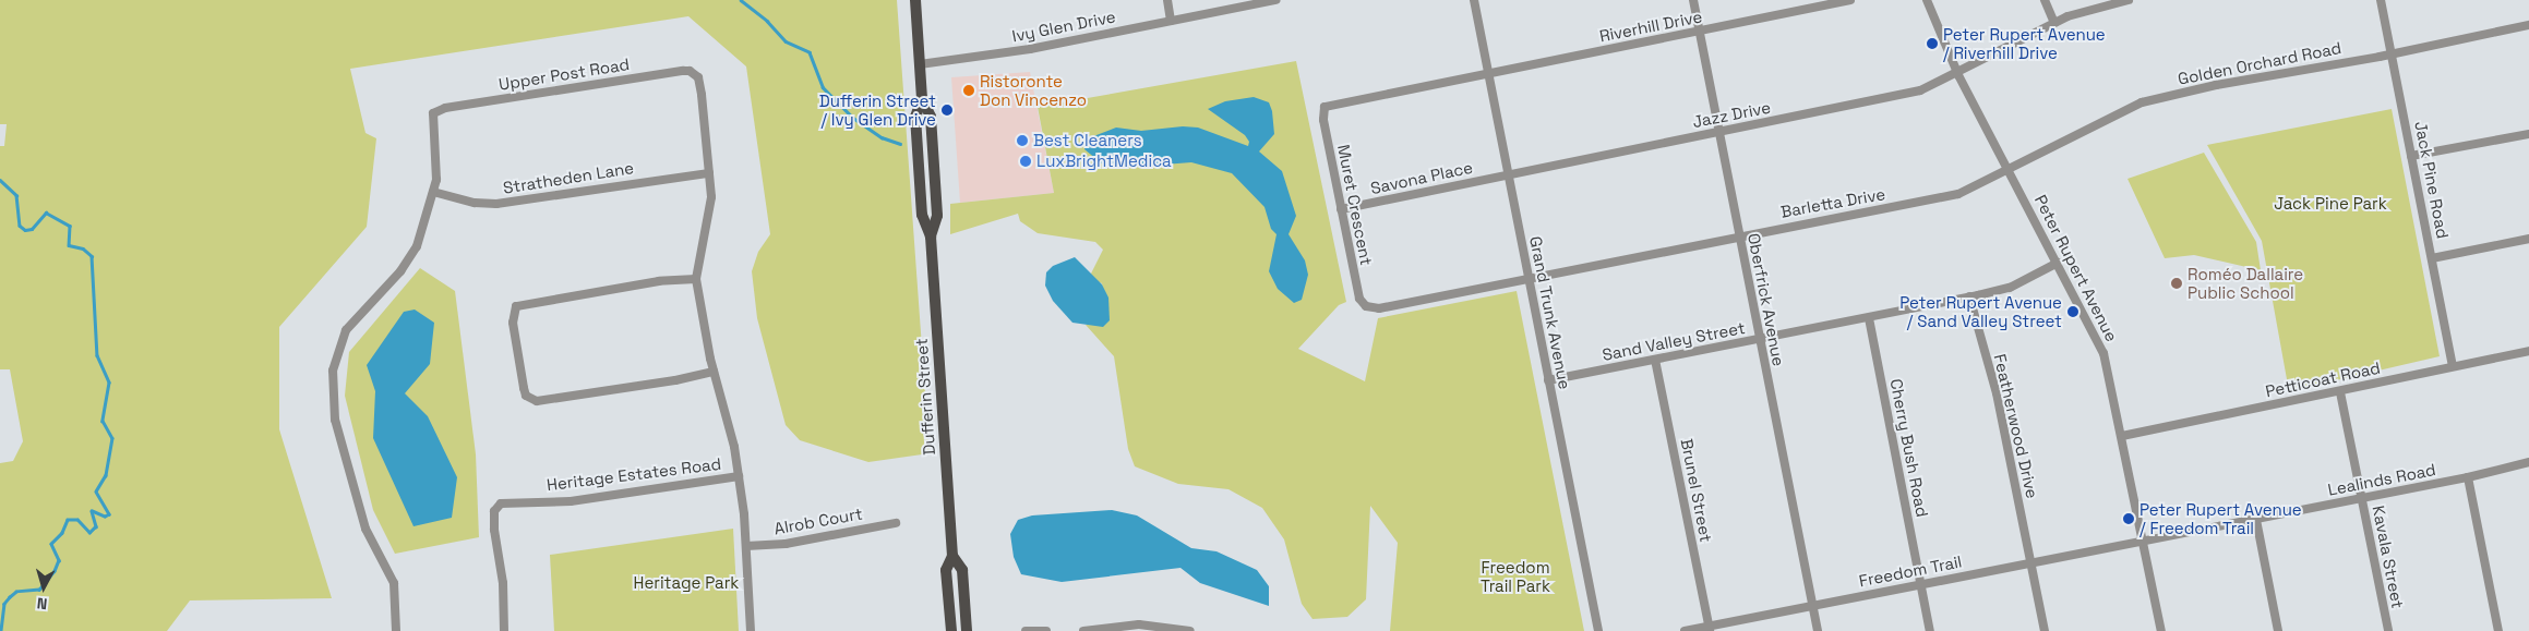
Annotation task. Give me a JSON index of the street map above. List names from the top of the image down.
{
  "streets": {
    "main road": ["Dufferin Street"],
    "street": [
      "Ivy Glen Drive",
      "Riverhill Drive",
      "Golden Orchard Road",
      "Upper Post Road",
      "Jazz Drive",
      "Stratheden Lane",
      "Savona Place",
      "Jack Pine Road",
      "Barletta Drive",
      "Muret Crescent",
      "Peter Rupert Avenue",
      "Oberfrick Avenue",
      "Grand Trunk Avenue",
      "Sand Valley Street",
      "Petticoat Road",
      "Featherwood Drive",
      "Cherry Bush Road",
      "Heritage Estates Road",
      "Lealinds Road",
      "Brunel Street",
      "Alrob Court",
      "Kavala Street",
      "Freedom Trail"
    ]
  },
  "crossings": [
    ["Ivy Glen Drive", "Dufferin Street"],
    ["Riverhill Drive", "Muret Crescent"],
    ["Riverhill Drive", "Oberfrick Avenue"],
    ["Riverhill Drive", "Grand Trunk Avenue"],
    ["Golden Orchard Road", "Jack Pine Road"],
    ["Golden Orchard Road", "Barletta Drive"],
    ["Golden Orchard Road", "Peter Rupert Avenue"],
    ["Upper Post Road", "Stratheden Lane"],
    ["Upper Post Road", "Heritage Estates Road"],
    ["Upper Post Road", "Alrob Court"],
    ["Jazz Drive", "Savona Place"],
    ["Jazz Drive", "Peter Rupert Avenue"],
    ["Jazz Drive", "Oberfrick Avenue"],
    ["Jazz Drive", "Grand Trunk Avenue"],
    ["Savona Place", "Muret Crescent"],
    ["Savona Place", "Grand Trunk Avenue"],
    ["Jack Pine Road", "Petticoat Road"],
    ["Barletta Drive", "Muret Crescent"],
    ["Barletta Drive", "Peter Rupert Avenue"],
    ["Barletta Drive", "Oberfrick Avenue"],
    ["Barletta Drive", "Grand Trunk Avenue"],
    ["Muret Crescent", "Grand Trunk Avenue"],
    ["Peter Rupert Avenue", "Sand Valley Street"],
    ["Peter Rupert Avenue", "Petticoat Road"],
    ["Peter Rupert Avenue", "Lealinds Road"],
    ["Peter Rupert Avenue", "Freedom Trail"],
    ["Oberfrick Avenue", "Sand Valley Street"],
    ["Oberfrick Avenue", "Freedom Trail"],
    ["Grand Trunk Avenue", "Sand Valley Street"],
    ["Sand Valley Street", "Featherwood Drive"],
    ["Sand Valley Street", "Cherry Bush Road"],
    ["Sand Valley Street", "Brunel Street"],
    ["Petticoat Road", "Kavala Street"],
    ["Featherwood Drive", "Freedom Trail"],
    ["Cherry Bush Road", "Freedom Trail"],
    ["Lealinds Road", "Kavala Street"],
    ["Lealinds Road", "Freedom Trail"],
    ["Brunel Street", "Freedom Trail"]
  ],
  "parks": ["Jack Pine Park", "Freedom Trail Park", "Heritage Park"],
  "places": [
    "Peter Rupert Avenue / Riverhill Drive",
    "Ristoronte Don Vincenzo",
    "Dufferin Street / Ivy Glen Drive",
    "Best Cleaners",
    "LuxBrightMedica",
    "Roméo Dallaire Public School",
    "Peter Rupert Avenue / Sand Valley Street",
    "Peter Rupert Avenue / Freedom Trail"
  ],
  "north": "bottom"
}
